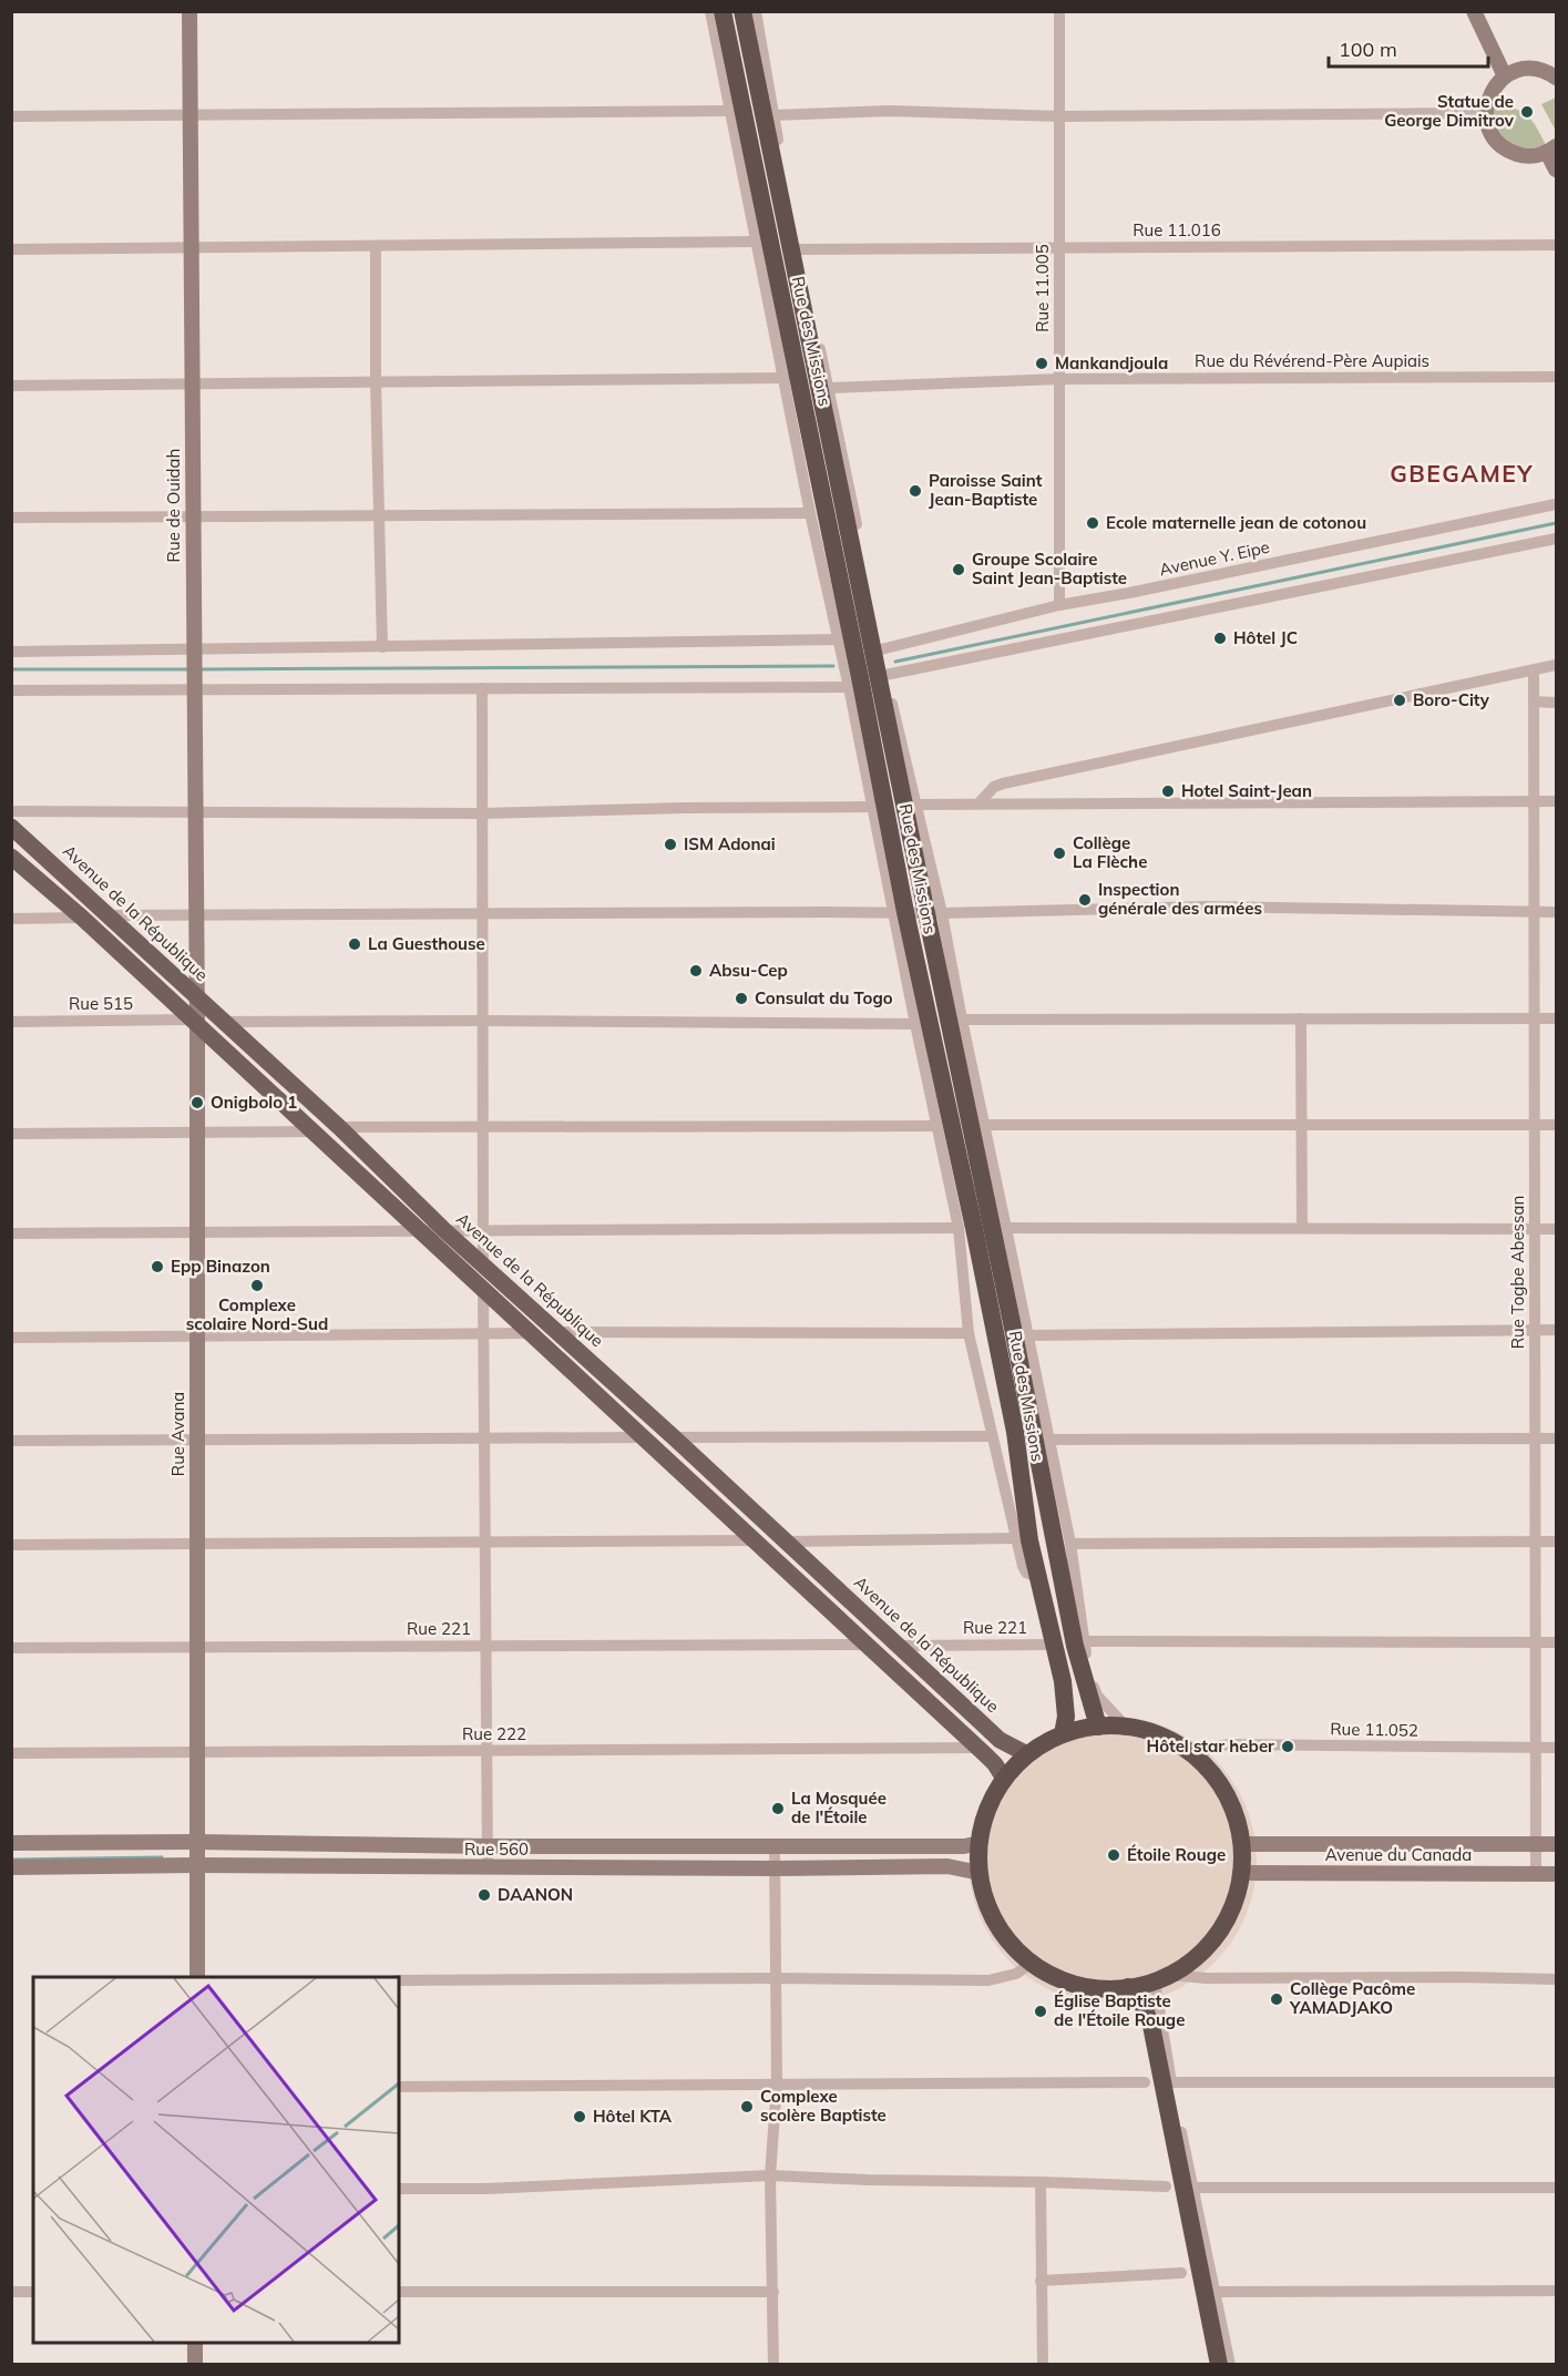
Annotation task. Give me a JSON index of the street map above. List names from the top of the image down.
{
  "streets": {
    "highway": ["Rue des Missions"],
    "main road": [
      "Rue de Ouidah",
      "Avenue de la République",
      "Rue Avana",
      "Rue 560",
      "Avenue du Canada"
    ],
    "street": [
      "Rue 11.016",
      "Rue 11.005",
      "Rue du Révérend-Père Aupiais",
      "Avenue Y. Eipe",
      "Rue 515",
      "Rue Togbe Abessan",
      "Rue 221",
      "Rue 11.052",
      "Rue 222"
    ]
  },
  "crossings": [
    ["Rue 11.016", "Rue 11.005"],
    ["Rue 11.005", "Rue du Révérend-Père Aupiais"],
    ["Rue 11.005", "Avenue Y. Eipe"],
    ["Rue des Missions", "Rue 221"],
    ["Rue de Ouidah", "Avenue de la République"],
    ["Rue de Ouidah", "Rue 515"],
    ["Rue de Ouidah", "Rue Avana"],
    ["Avenue de la République", "Rue 221"],
    ["Rue 515", "Rue Avana"],
    ["Rue Togbe Abessan", "Rue 11.052"],
    ["Rue Togbe Abessan", "Avenue du Canada"],
    ["Rue Avana", "Rue 221"],
    ["Rue Avana", "Rue 222"],
    ["Rue Avana", "Rue 560"]
  ],
  "districts": ["GBEGAMEY"],
  "places": [
    "Statue de George Dimitrov",
    "Mankandjoula",
    "Paroisse Saint Jean-Baptiste",
    "Ecole maternelle jean de cotonou",
    "Groupe Scolaire Saint Jean-Baptiste",
    "Hôtel JC",
    "Boro-City",
    "Hotel Saint-Jean",
    "ISM Adonai",
    "Collège La Flèche",
    "Inspection générale des armées",
    "La Guesthouse",
    "Absu-Cep",
    "Consulat du Togo",
    "Onigbolo 1",
    "Epp Binazon",
    "Complexe scolaire Nord-Sud",
    "Hôtel star heber",
    "La Mosquée de l'Étoile",
    "Étoile Rouge",
    "DAANON",
    "Collège Pacôme YAMADJAKO",
    "Église Baptiste de l'Étoile Rouge",
    "Complexe scolère Baptiste",
    "Hôtel KTA"
  ],
  "scale_bar": "100 m"
}
